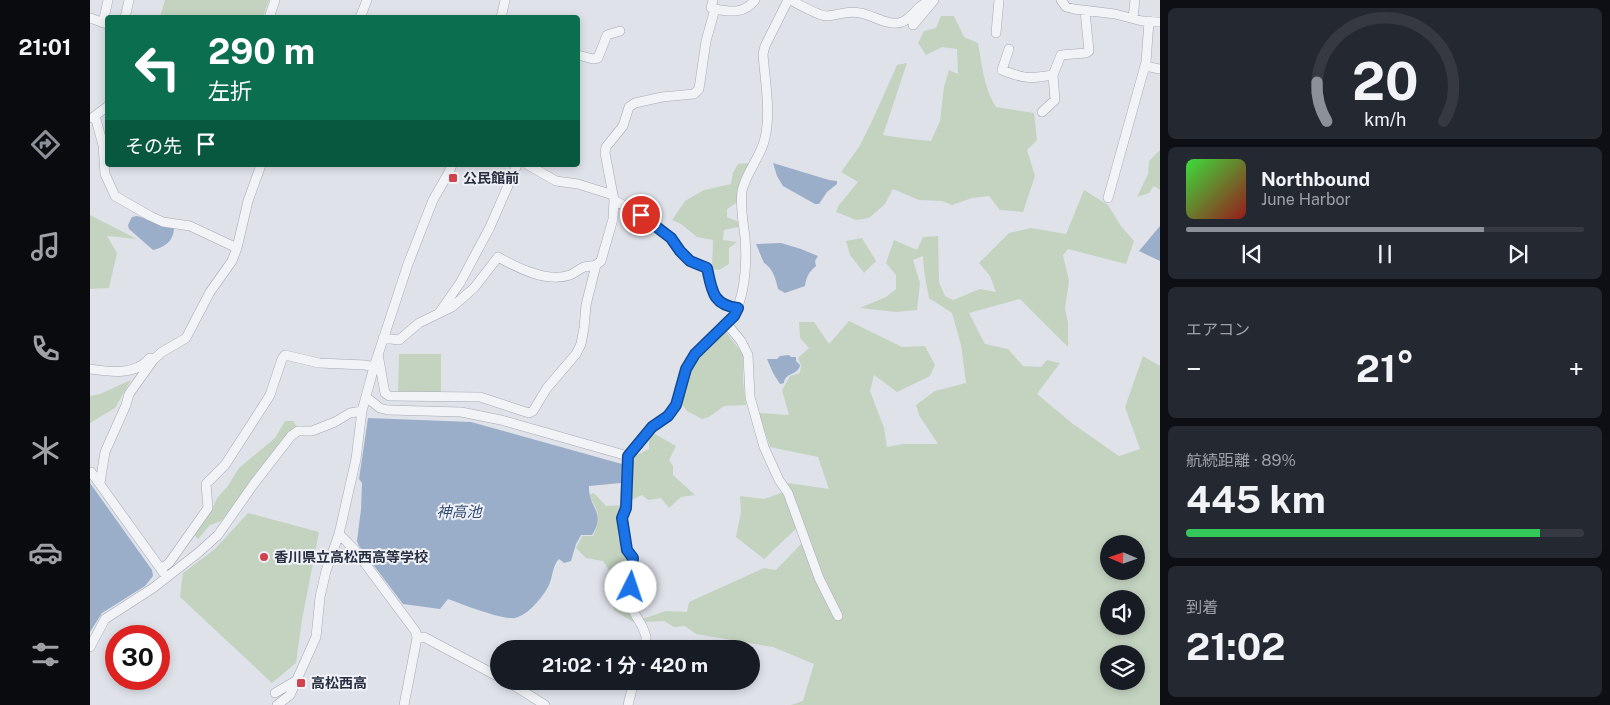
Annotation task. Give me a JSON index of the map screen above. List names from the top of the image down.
{
  "water": ["神高池"],
  "places": {
    "transit": ["公民館前", "高松西高"],
    "other": ["香川県立高松西高等学校"]
  },
  "north": "left",
  "page": {
    "tabs": "21:01",
    "turn": ["290 m", "左折"],
    "then": "その先",
    "song": ["Northbound", "June Harbor"],
    "tile": [
      "エアコン",
      ["航続距離 · 89%", "445 km"],
      ["到着", "21:02"]
    ],
    "heat": ["−", "21°", "+"],
    "limit": "30",
    "trip": "21:02 · 1 分 · 420 m",
    "gauge": ["20", "km/h"]
  }
}
